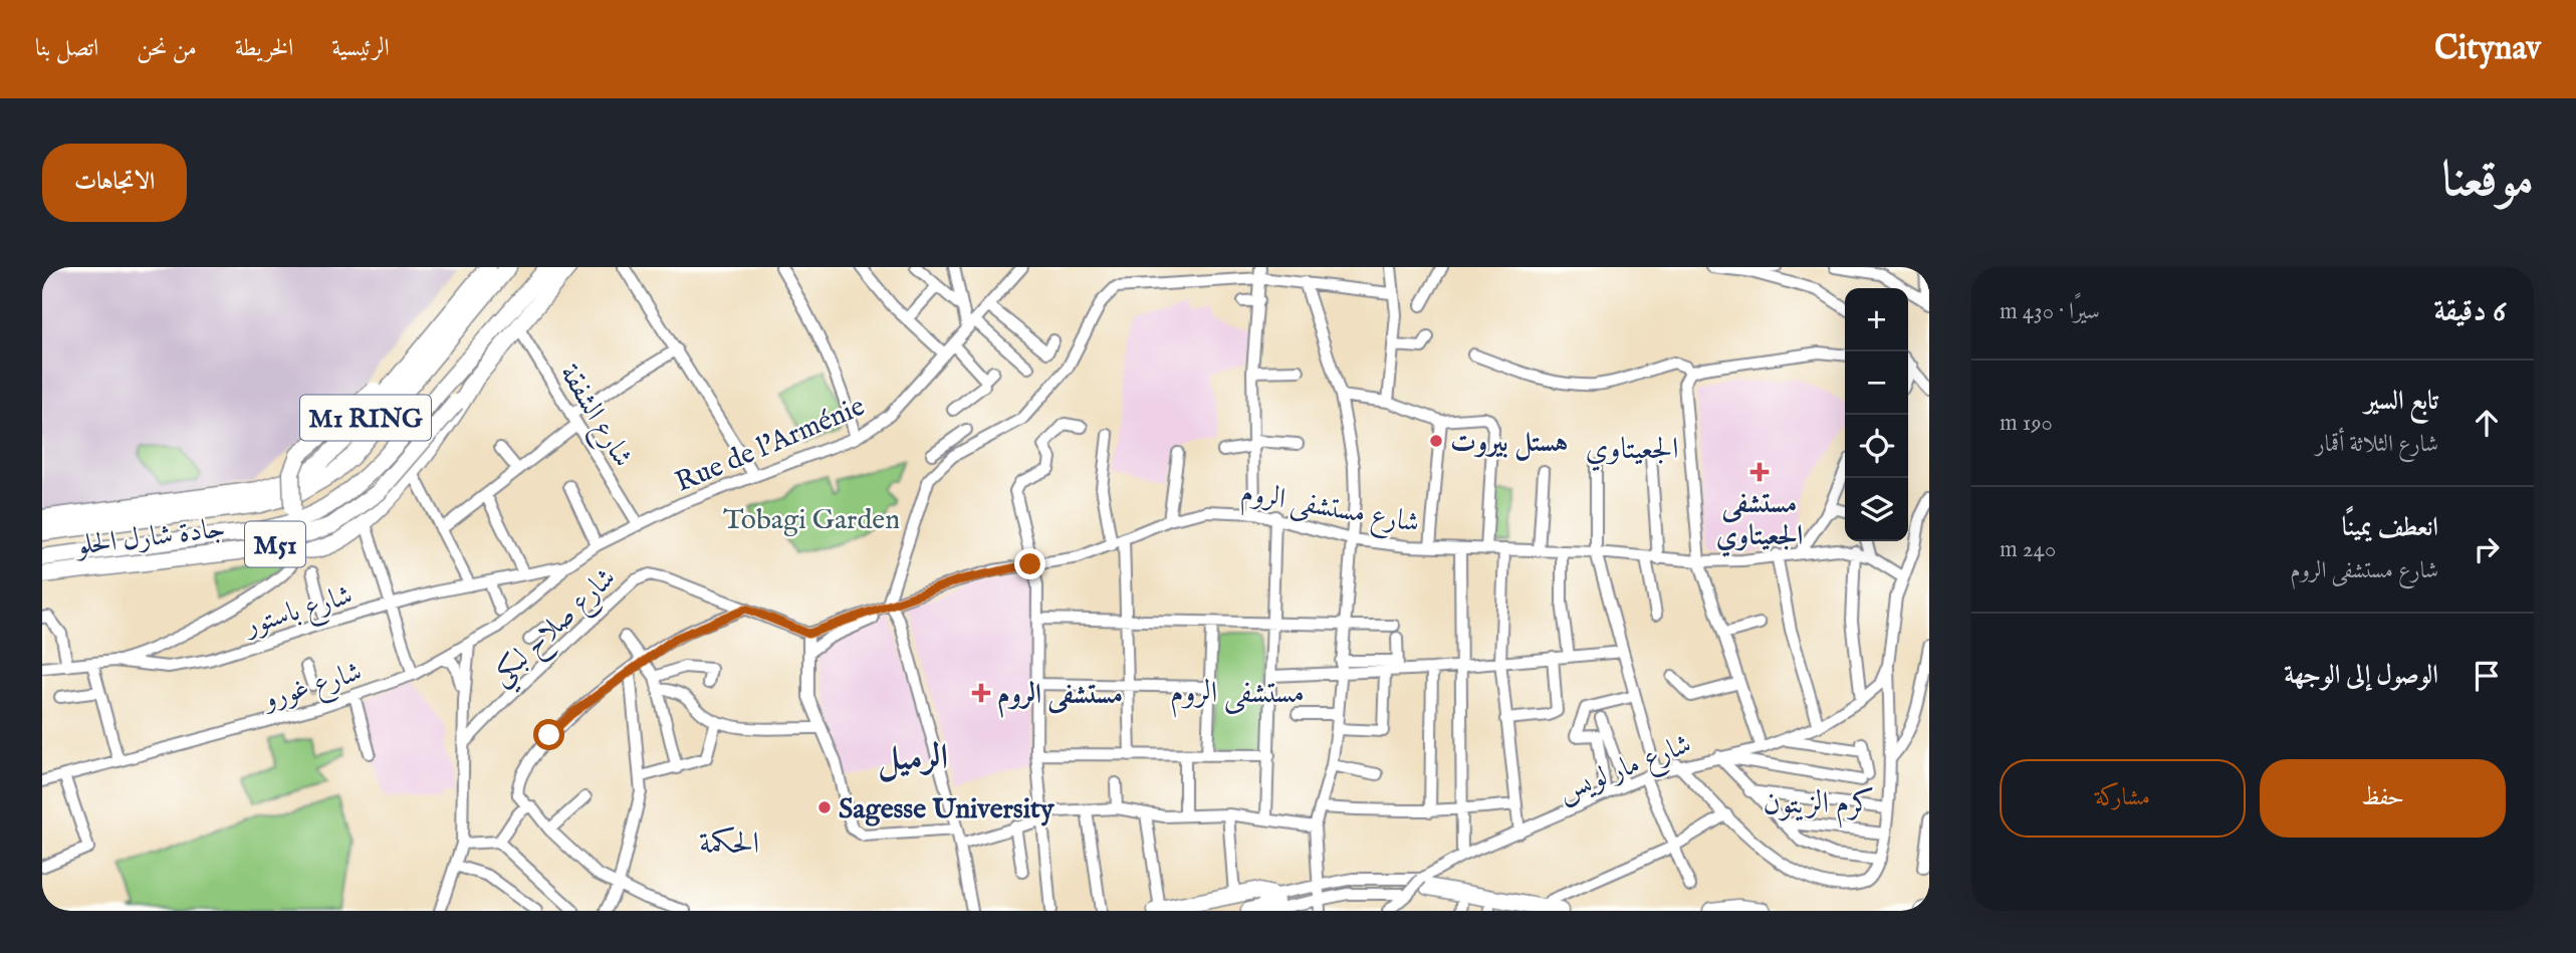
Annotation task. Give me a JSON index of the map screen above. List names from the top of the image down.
{
  "streets": {
    "highway": ["M1 RING", "جادة شارل الحلو", "M51"],
    "street": [
      "شارع الشفقة",
      "Rue de l'Arménie",
      "شارع مستشفى الروم",
      "شارع باستور",
      "شارع صلاح لبكي",
      "شارع غورو",
      "شارع مار لويس"
    ]
  },
  "crossings": [
    ["شارع الشفقة", "Rue de l'Arménie"],
    ["شارع الشفقة", "جادة شارل الحلو"],
    ["Rue de l'Arménie", "شارع باستور"],
    ["Rue de l'Arménie", "شارع غورو"],
    ["شارع مستشفى الروم", "شارع صلاح لبكي"],
    ["شارع مستشفى الروم", "شارع مار لويس"],
    ["شارع باستور", "شارع غورو"]
  ],
  "districts": [
    "الجعيتاوي",
    "مستشفى الروم",
    "الرميل",
    "كرم الزيتون",
    "الحكمة"
  ],
  "parks": ["Tobagi Garden"],
  "places": {
    "other": ["هستل بيروت", "Sagesse University"],
    "health": ["مستشفى الجعيتاوي", "مستشفى الروم"]
  },
  "page": {
    "header": "Citynav",
    "nav": [
      "الرئيسية",
      "الخريطة",
      "من نحن",
      "اتصل بنا"
    ],
    "title": "موقعنا",
    "buttons": [
      "الاتجاهات",
      ["حفظ", "مشاركة"]
    ],
    "heading": ["6 دقيقة", "سيرًا · 430 m"],
    "map_buttons": ["+", "−"],
    "list": [
      ["تابع السير", "شارع الثلاثة أقمار", "190 m"],
      ["انعطف يمينًا", "شارع مستشفى الروم", "240 m"],
      "الوصول إلى الوجهة"
    ]
  }
}
